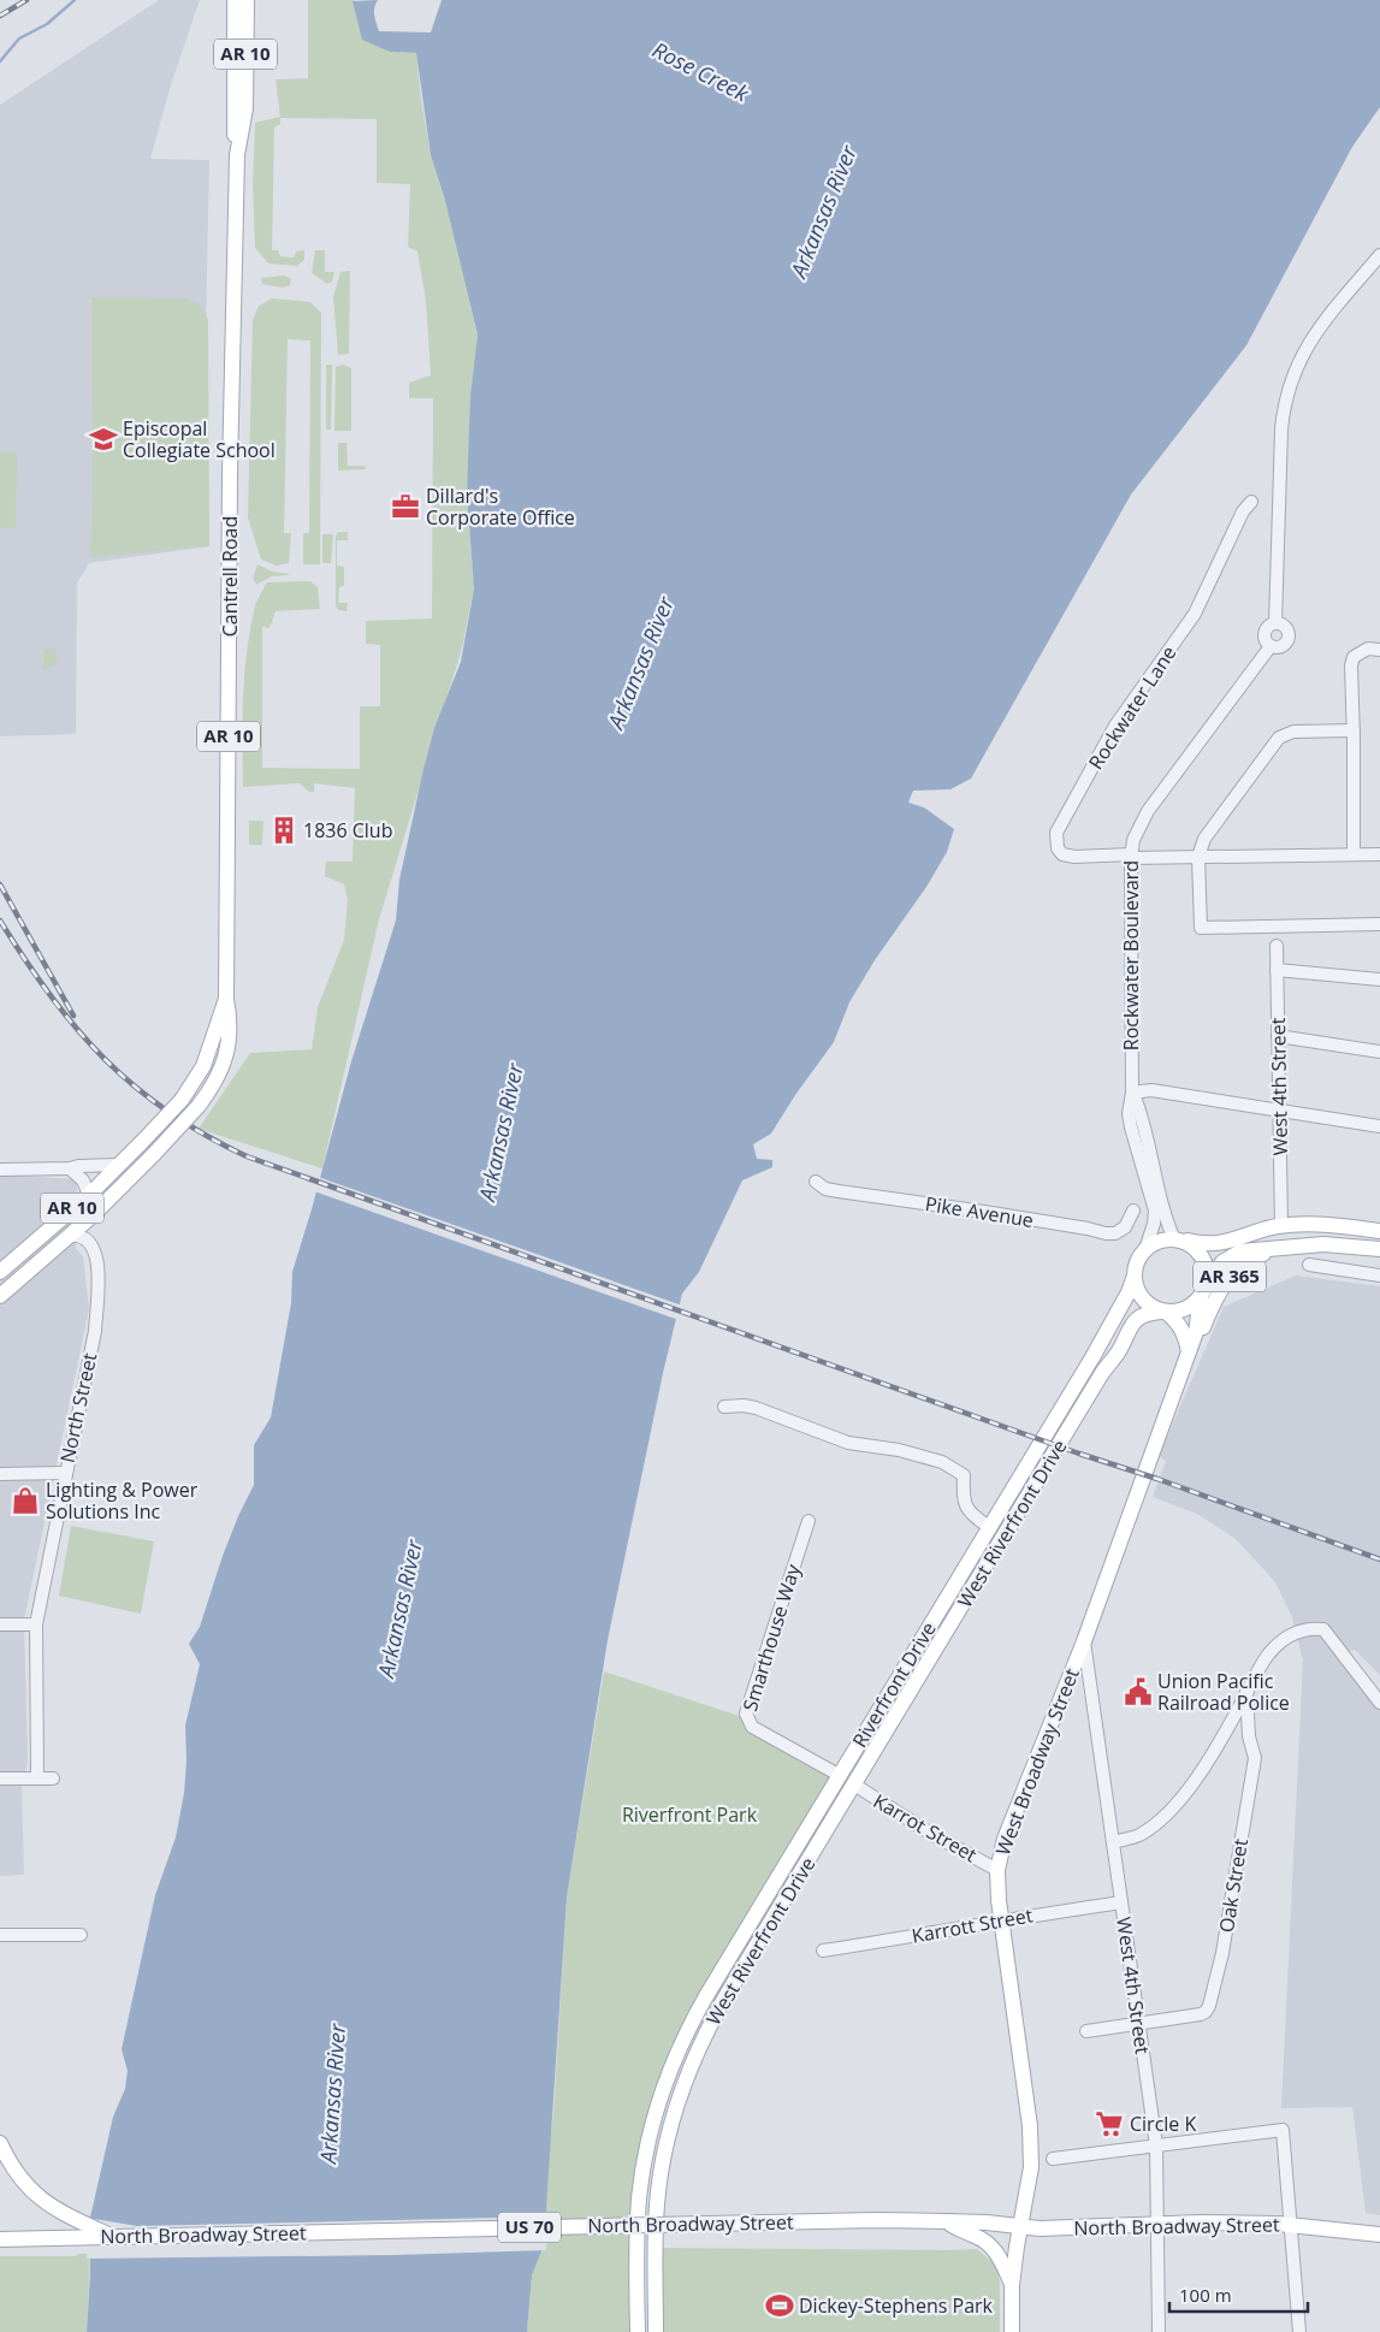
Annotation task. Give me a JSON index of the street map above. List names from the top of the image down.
{
  "streets": {
    "main road": [
      "AR 10",
      "Cantrell Road",
      "AR 365",
      "West Riverfront Drive",
      "Riverfront Drive",
      "West Broadway Street",
      "North Broadway Street",
      "US 70"
    ],
    "street": [
      "Rockwater Lane",
      "Rockwater Boulevard",
      "West 4th Street",
      "Pike Avenue",
      "North Street",
      "Smarthouse Way",
      "Karrot Street",
      "Oak Street",
      "Karrott Street"
    ]
  },
  "crossings": [
    ["AR 10", "Cantrell Road"],
    ["AR 10", "North Street"],
    ["Rockwater Lane", "Rockwater Boulevard"],
    ["Rockwater Boulevard", "AR 365"],
    ["Rockwater Boulevard", "West Riverfront Drive"],
    ["Rockwater Boulevard", "Riverfront Drive"],
    ["Rockwater Boulevard", "West Broadway Street"],
    ["West 4th Street", "AR 365"],
    ["West 4th Street", "West Broadway Street"],
    ["West 4th Street", "Oak Street"],
    ["West 4th Street", "Karrott Street"],
    ["West 4th Street", "North Broadway Street"],
    ["AR 365", "West Riverfront Drive"],
    ["AR 365", "Riverfront Drive"],
    ["AR 365", "West Broadway Street"],
    ["West Riverfront Drive", "Riverfront Drive"],
    ["West Riverfront Drive", "West Broadway Street"],
    ["West Riverfront Drive", "Karrot Street"],
    ["Smarthouse Way", "Riverfront Drive"],
    ["Riverfront Drive", "West Broadway Street"],
    ["West Broadway Street", "Karrot Street"],
    ["West Broadway Street", "Karrott Street"],
    ["West Broadway Street", "North Broadway Street"],
    ["West Broadway Street", "US 70"],
    ["North Broadway Street", "US 70"]
  ],
  "water": ["Rose Creek", "Arkansas River"],
  "parks": ["Riverfront Park"],
  "places": {
    "school or university": ["Episcopal Collegiate School"],
    "office": ["Dillard's Corporate Office"],
    "building": ["1836 Club"],
    "shop": ["Lighting & Power Solutions Inc"],
    "public building": ["Union Pacific Railroad Police"],
    "supermarket": ["Circle K"],
    "sports": ["Dickey-Stephens Park"]
  },
  "scale_bar": "100 m"
}
